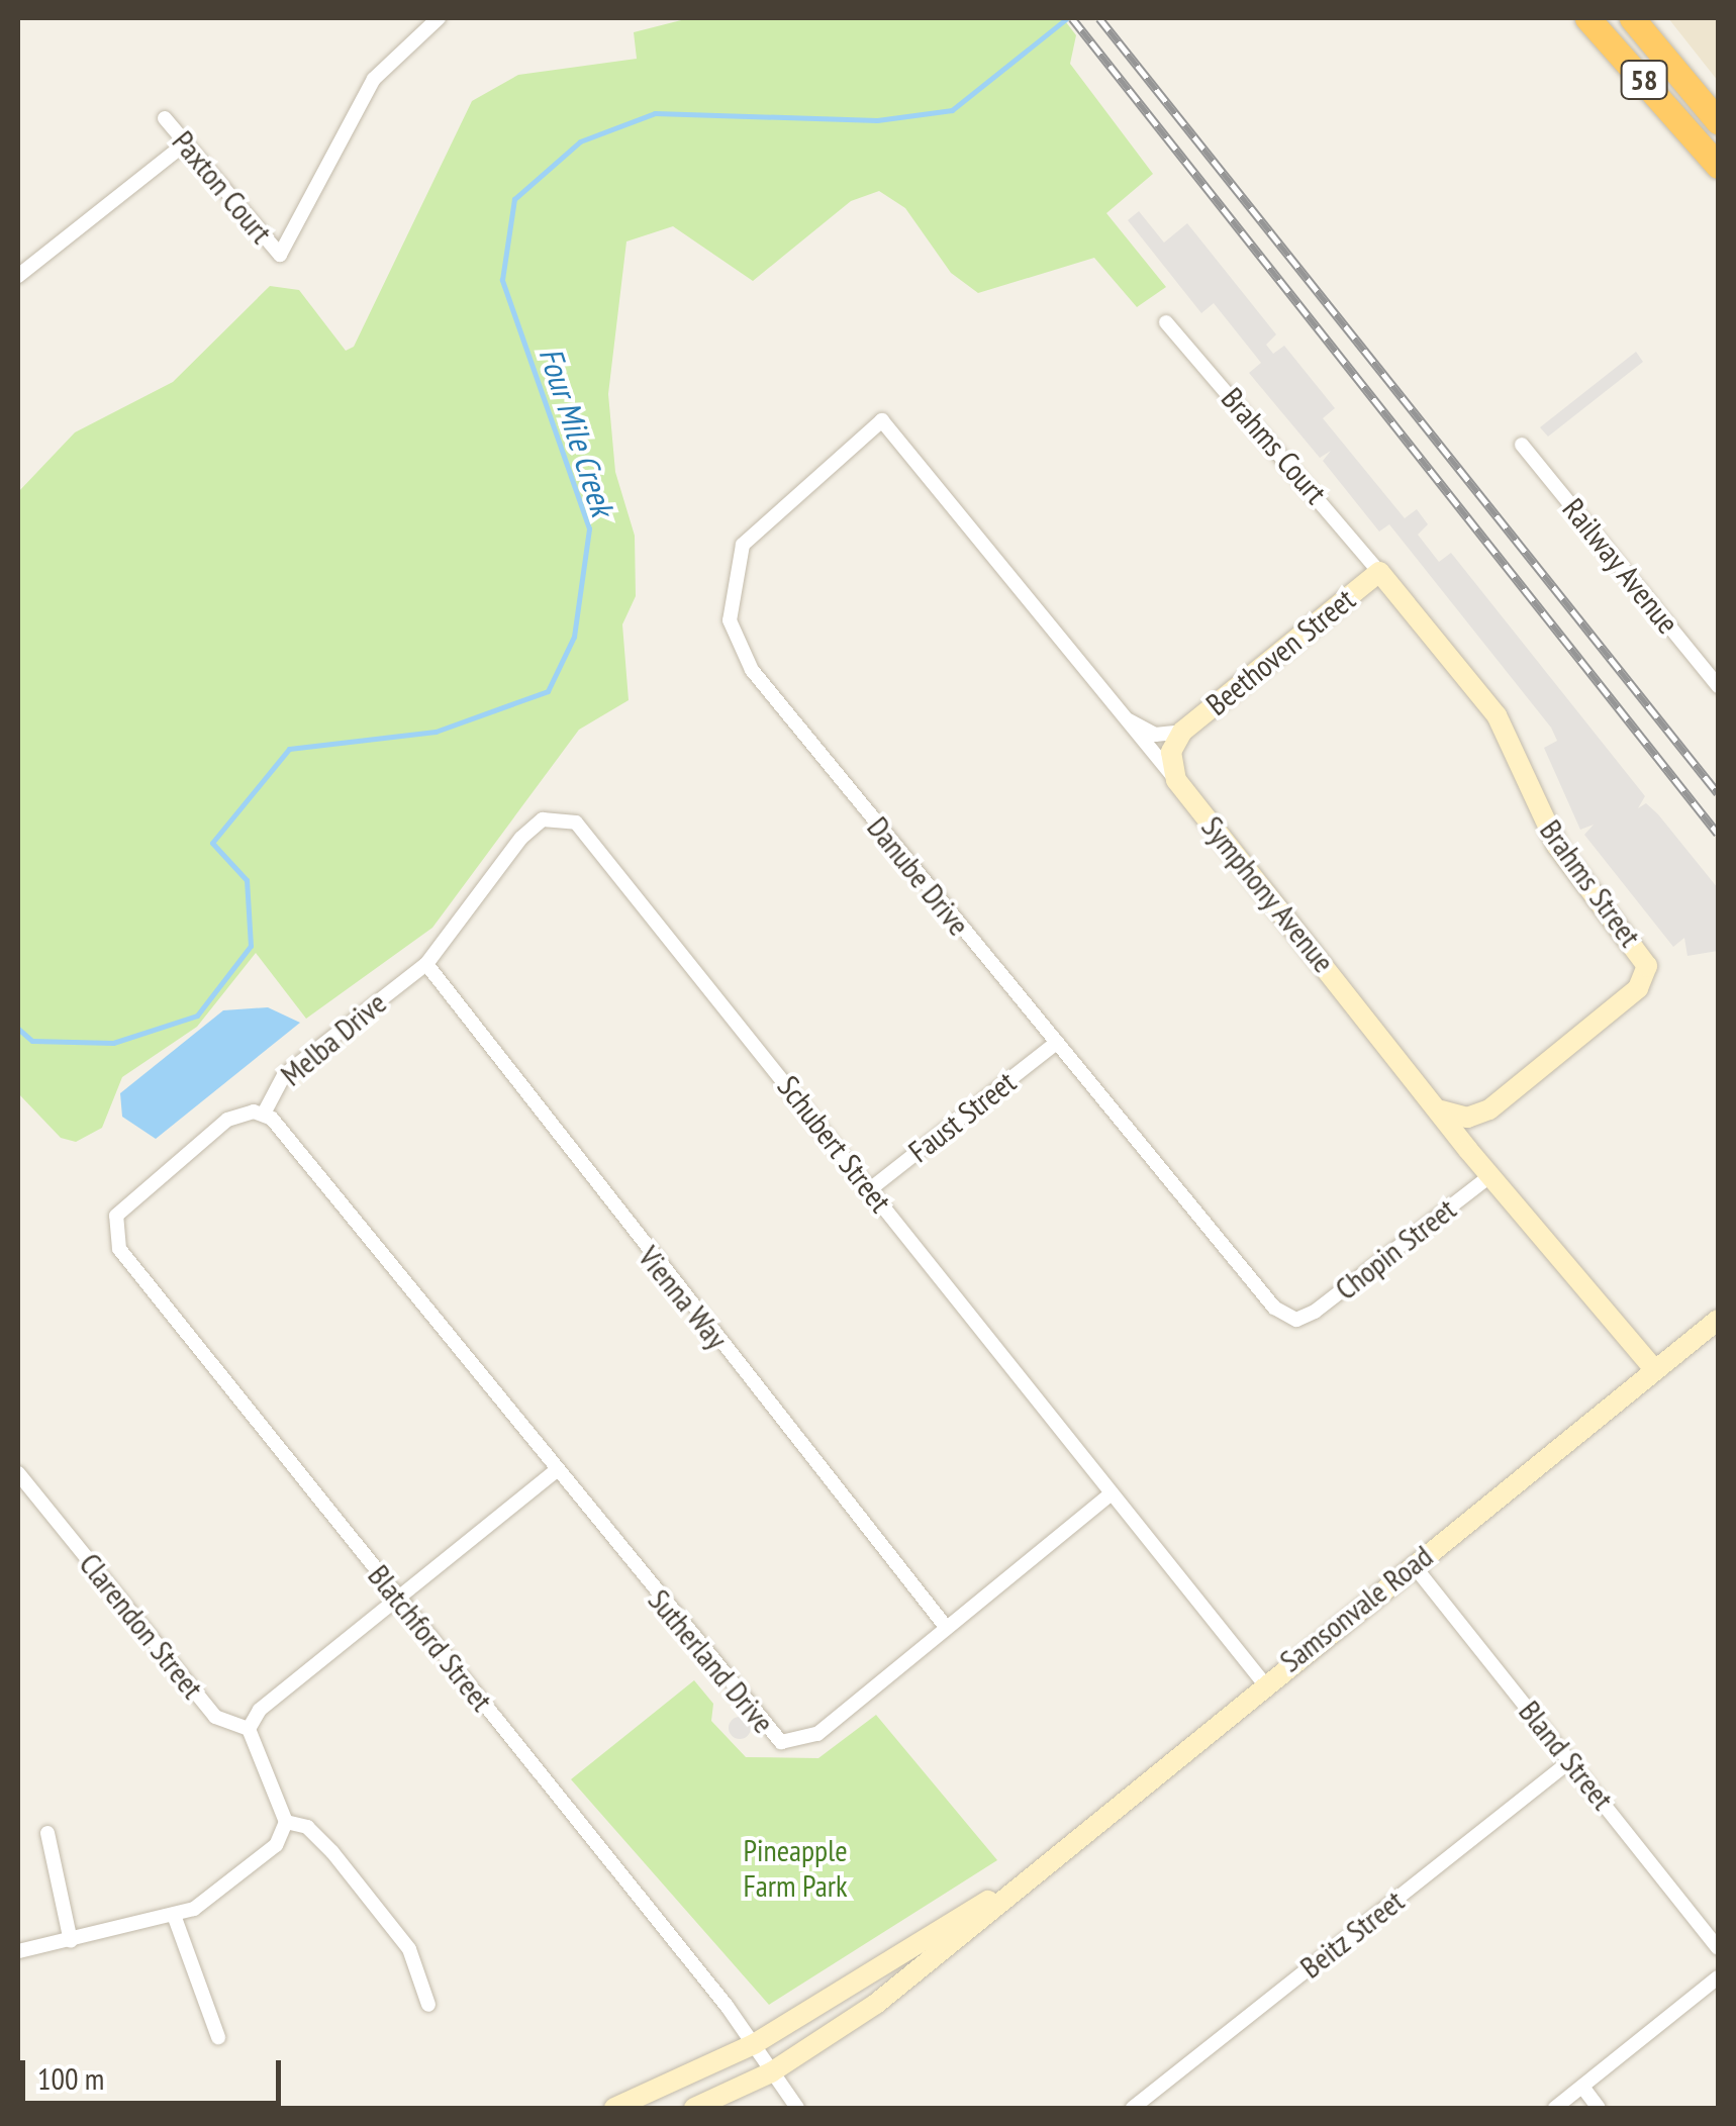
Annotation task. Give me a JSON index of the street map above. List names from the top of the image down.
{
  "streets": {
    "highway": ["58"],
    "street": [
      "Paxton Court",
      "Brahms Court",
      "Railway Avenue",
      "Beethoven Street",
      "Danube Drive",
      "Brahms Street",
      "Symphony Avenue",
      "Melba Drive",
      "Faust Street",
      "Schubert Street",
      "Chopin Street",
      "Vienna Way",
      "Samsonvale Road",
      "Clarendon Street",
      "Blatchford Street",
      "Sutherland Drive",
      "Bland Street",
      "Beitz Street"
    ]
  },
  "crossings": [
    ["Brahms Court", "Beethoven Street"],
    ["Brahms Court", "Brahms Street"],
    ["Beethoven Street", "Brahms Street"],
    ["Danube Drive", "Symphony Avenue"],
    ["Danube Drive", "Faust Street"],
    ["Danube Drive", "Chopin Street"],
    ["Symphony Avenue", "Chopin Street"],
    ["Symphony Avenue", "Samsonvale Road"],
    ["Melba Drive", "Schubert Street"],
    ["Melba Drive", "Vienna Way"],
    ["Melba Drive", "Blatchford Street"],
    ["Melba Drive", "Sutherland Drive"],
    ["Faust Street", "Schubert Street"],
    ["Schubert Street", "Sutherland Drive"],
    ["Vienna Way", "Sutherland Drive"],
    ["Samsonvale Road", "Blatchford Street"],
    ["Samsonvale Road", "Bland Street"],
    ["Bland Street", "Beitz Street"]
  ],
  "water": ["Four Mile Creek"],
  "parks": ["Pineapple Farm Park"],
  "scale_bar": "100 m"
}
